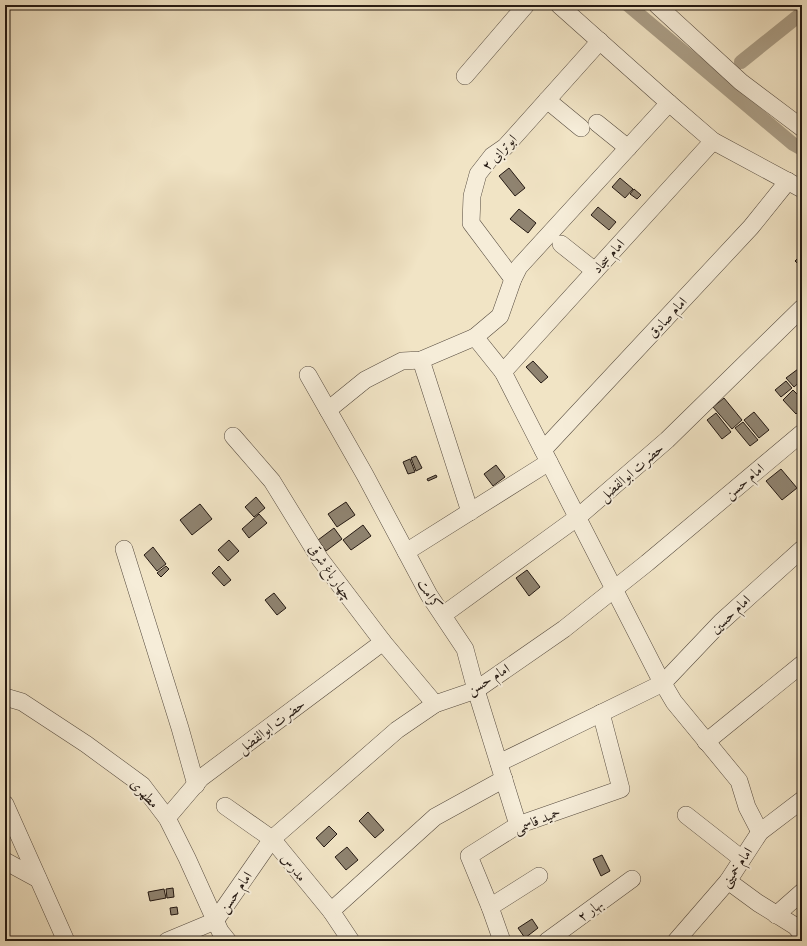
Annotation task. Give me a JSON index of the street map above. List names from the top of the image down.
{
  "streets": {
    "street": [
      "ابوترابی ۲",
      "امام سجاد",
      "امام صادق",
      "حضرت ابوالفضل",
      "امام حسن",
      "چهار باغ شرقی",
      "کرامت",
      "امام حسین",
      "مطهری",
      "حمید قاسمی",
      "مدرس",
      "امام خمینی",
      "بهار ۲"
    ]
  },
  "crossings": [
    ["امام صادق", "کرامت"],
    ["حضرت ابوالفضل", "چهار باغ شرقی"],
    ["حضرت ابوالفضل", "کرامت"],
    ["حضرت ابوالفضل", "مطهری"],
    ["امام حسن", "چهار باغ شرقی"],
    ["امام حسن", "کرامت"],
    ["امام حسن", "مطهری"],
    ["امام حسن", "مدرس"],
    ["کرامت", "حمید قاسمی"]
  ]
}
